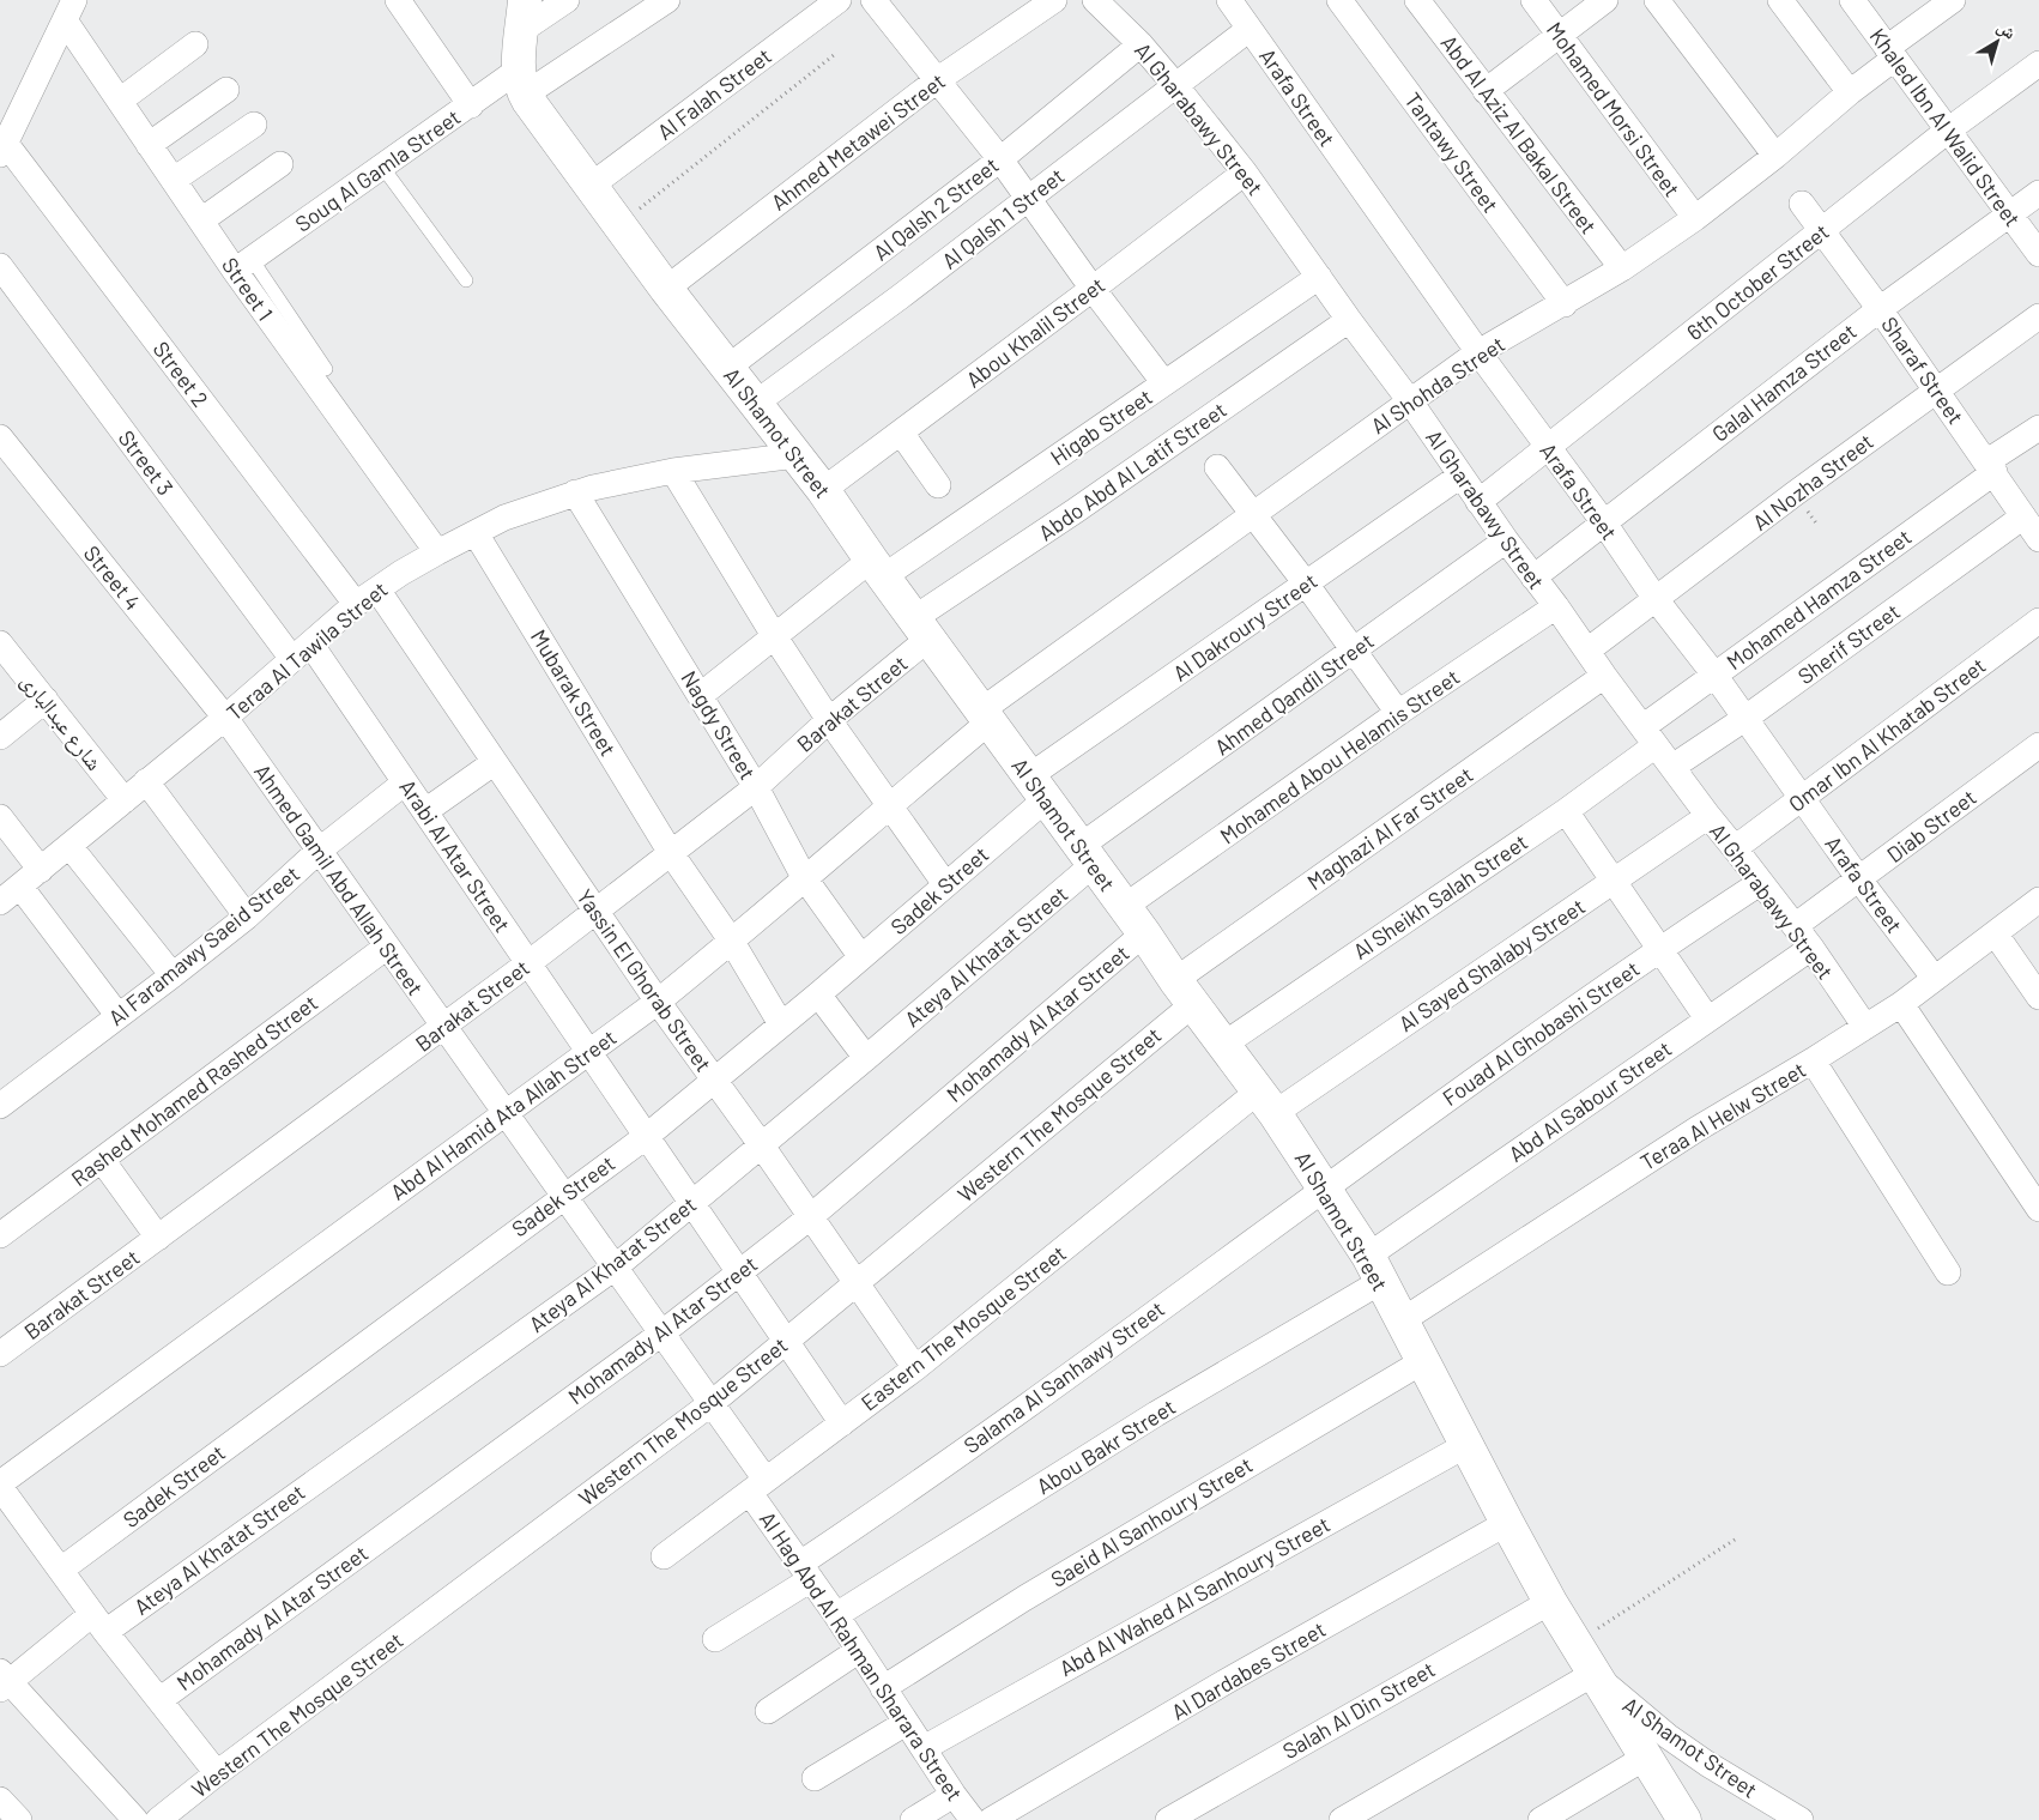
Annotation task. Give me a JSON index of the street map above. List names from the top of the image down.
{
  "streets": {
    "street": [
      "Al Falah Street",
      "Arafa Street",
      "Mohamed Morsi Street",
      "Al Gharabawy Street",
      "Khaled Ibn Al Walid Street",
      "Abd Al Aziz Al Bakal Street",
      "Ahmed Metawei Street",
      "Tantawy Street",
      "Souq Al Gamla Street",
      "Al Qalsh 2 Street",
      "Al Qalsh 1 Street",
      "6th October Street",
      "Street 1",
      "Abou Khalil Street",
      "Sharaf Street",
      "Street 2",
      "Galal Hamza Street",
      "Al Shohda Street",
      "Higab Street",
      "Al Shamot Street",
      "Street 3",
      "Abdo Abd Al Latif Street",
      "Al Nozha Street",
      "Street 4",
      "Mohamed Hamza Street",
      "Al Dakroury Street",
      "Sherif Street",
      "Teraa Al Tawila Street",
      "Mubarak Street",
      "Ahmed Qandil Street",
      "Barakat Street",
      "شارع عبدالبارى",
      "Nagdy Street",
      "Omar Ibn Al Khatab Street",
      "Mohamed Abou Helamis Street",
      "Diab Street",
      "Maghazi Al Far Street",
      "Arabi Al Atar Street",
      "Ahmed Gamil Abd Allah Street",
      "Sadek Street",
      "Al Sheikh Salah Street",
      "Al Faramawy Saeid Street",
      "Ateya Al Khatat Street",
      "Al Sayed Shalaby Street",
      "Yassin El Ghorab Street",
      "Mohamady Al Atar Street",
      "Fouad Al Ghobashi Street",
      "Rashed Mohamed Rashed Street",
      "Abd Al Sabour Street",
      "Abd Al Hamid Ata Allah Street",
      "Western The Mosque Street",
      "Teraa Al Helw Street",
      "Eastern The Mosque Street",
      "Salama Al Sanhawy Street",
      "Abou Bakr Street",
      "Saeid Al Sanhoury Street",
      "Abd Al Wahed Al Sanhoury Street",
      "Al Hag Abd Al Rahman Sharara Street",
      "Al Dardabes Street",
      "Salah Al Din Street"
    ]
  },
  "crossings": [
    ["Al Falah Street", "Al Shamot Street"],
    ["Arafa Street", "Al Qalsh 1 Street"],
    ["Arafa Street", "6th October Street"],
    ["Arafa Street", "Galal Hamza Street"],
    ["Arafa Street", "Al Shohda Street"],
    ["Arafa Street", "Al Nozha Street"],
    ["Arafa Street", "Mohamed Hamza Street"],
    ["Arafa Street", "Sherif Street"],
    ["Arafa Street", "Omar Ibn Al Khatab Street"],
    ["Arafa Street", "Diab Street"],
    ["Arafa Street", "Teraa Al Helw Street"],
    ["Mohamed Morsi Street", "Al Shohda Street"],
    ["Al Gharabawy Street", "Al Qalsh 2 Street"],
    ["Al Gharabawy Street", "Al Qalsh 1 Street"],
    ["Al Gharabawy Street", "6th October Street"],
    ["Al Gharabawy Street", "Abou Khalil Street"],
    ["Al Gharabawy Street", "Galal Hamza Street"],
    ["Al Gharabawy Street", "Al Shohda Street"],
    ["Al Gharabawy Street", "Higab Street"],
    ["Al Gharabawy Street", "Abdo Abd Al Latif Street"],
    ["Al Gharabawy Street", "Al Nozha Street"],
    ["Al Gharabawy Street", "Mohamed Hamza Street"],
    ["Al Gharabawy Street", "Al Dakroury Street"],
    ["Al Gharabawy Street", "Sherif Street"],
    ["Al Gharabawy Street", "Ahmed Qandil Street"],
    ["Al Gharabawy Street", "Omar Ibn Al Khatab Street"],
    ["Al Gharabawy Street", "Mohamed Abou Helamis Street"],
    ["Al Gharabawy Street", "Diab Street"],
    ["Al Gharabawy Street", "Maghazi Al Far Street"],
    ["Al Gharabawy Street", "Al Sheikh Salah Street"],
    ["Al Gharabawy Street", "Al Sayed Shalaby Street"],
    ["Al Gharabawy Street", "Fouad Al Ghobashi Street"],
    ["Al Gharabawy Street", "Abd Al Sabour Street"],
    ["Al Gharabawy Street", "Teraa Al Helw Street"],
    ["Khaled Ibn Al Walid Street", "6th October Street"],
    ["Khaled Ibn Al Walid Street", "Galal Hamza Street"],
    ["Khaled Ibn Al Walid Street", "Al Shohda Street"],
    ["Abd Al Aziz Al Bakal Street", "Al Shohda Street"],
    ["Ahmed Metawei Street", "Al Shamot Street"],
    ["Tantawy Street", "Al Shohda Street"],
    ["Souq Al Gamla Street", "Street 1"],
    ["Souq Al Gamla Street", "Al Shamot Street"],
    ["Al Qalsh 2 Street", "Al Shamot Street"],
    ["Al Qalsh 1 Street", "Al Shamot Street"],
    ["6th October Street", "Sharaf Street"],
    ["Street 1", "Teraa Al Tawila Street"],
    ["Abou Khalil Street", "Al Shamot Street"],
    ["Sharaf Street", "Galal Hamza Street"],
    ["Sharaf Street", "Al Nozha Street"],
    ["Sharaf Street", "Mohamed Hamza Street"],
    ["Sharaf Street", "Sherif Street"],
    ["Street 2", "Teraa Al Tawila Street"],
    ["Al Shohda Street", "Al Shamot Street"],
    ["Al Shohda Street", "Abd Al Hamid Ata Allah Street"],
    ["Higab Street", "Al Shamot Street"],
    ["Higab Street", "Nagdy Street"],
    ["Al Shamot Street", "Abdo Abd Al Latif Street"],
    ["Al Shamot Street", "Al Dakroury Street"],
    ["Al Shamot Street", "Teraa Al Tawila Street"],
    ["Al Shamot Street", "Ahmed Qandil Street"],
    ["Al Shamot Street", "Barakat Street"],
    ["Al Shamot Street", "Mohamed Abou Helamis Street"],
    ["Al Shamot Street", "Maghazi Al Far Street"],
    ["Al Shamot Street", "Sadek Street"],
    ["Al Shamot Street", "Al Sheikh Salah Street"],
    ["Al Shamot Street", "Ateya Al Khatat Street"],
    ["Al Shamot Street", "Al Sayed Shalaby Street"],
    ["Al Shamot Street", "Mohamady Al Atar Street"],
    ["Al Shamot Street", "Fouad Al Ghobashi Street"],
    ["Al Shamot Street", "Abd Al Sabour Street"],
    ["Al Shamot Street", "Abd Al Hamid Ata Allah Street"],
    ["Al Shamot Street", "Western The Mosque Street"],
    ["Al Shamot Street", "Teraa Al Helw Street"],
    ["Al Shamot Street", "Eastern The Mosque Street"],
    ["Al Shamot Street", "Salama Al Sanhawy Street"],
    ["Al Shamot Street", "Abou Bakr Street"],
    ["Al Shamot Street", "Saeid Al Sanhoury Street"],
    ["Al Shamot Street", "Abd Al Wahed Al Sanhoury Street"],
    ["Al Shamot Street", "Al Dardabes Street"],
    ["Al Shamot Street", "Salah Al Din Street"],
    ["Street 3", "Teraa Al Tawila Street"],
    ["Street 3", "Arabi Al Atar Street"],
    ["Abdo Abd Al Latif Street", "Barakat Street"],
    ["Street 4", "Teraa Al Tawila Street"],
    ["Street 4", "Ahmed Gamil Abd Allah Street"],
    ["Mohamed Hamza Street", "Al Sheikh Salah Street"],
    ["Al Dakroury Street", "Sadek Street"],
    ["Teraa Al Tawila Street", "Mubarak Street"],
    ["Teraa Al Tawila Street", "شارع عبدالبارى"],
    ["Teraa Al Tawila Street", "Nagdy Street"],
    ["Teraa Al Tawila Street", "Arabi Al Atar Street"],
    ["Teraa Al Tawila Street", "Ahmed Gamil Abd Allah Street"],
    ["Teraa Al Tawila Street", "Yassin El Ghorab Street"],
    ["Mubarak Street", "Barakat Street"],
    ["Mubarak Street", "Sadek Street"],
    ["Mubarak Street", "Abd Al Hamid Ata Allah Street"],
    ["Ahmed Qandil Street", "Ateya Al Khatat Street"],
    ["Barakat Street", "Nagdy Street"],
    ["Barakat Street", "Arabi Al Atar Street"],
    ["Barakat Street", "Ahmed Gamil Abd Allah Street"],
    ["Barakat Street", "Yassin El Ghorab Street"],
    ["Nagdy Street", "Sadek Street"],
    ["Nagdy Street", "Abd Al Hamid Ata Allah Street"],
    ["Maghazi Al Far Street", "Western The Mosque Street"],
    ["Arabi Al Atar Street", "Sadek Street"],
    ["Arabi Al Atar Street", "Al Faramawy Saeid Street"],
    ["Arabi Al Atar Street", "Ateya Al Khatat Street"],
    ["Arabi Al Atar Street", "Mohamady Al Atar Street"],
    ["Arabi Al Atar Street", "Abd Al Hamid Ata Allah Street"],
    ["Arabi Al Atar Street", "Western The Mosque Street"],
    ["Arabi Al Atar Street", "Eastern The Mosque Street"],
    ["Ahmed Gamil Abd Allah Street", "Sadek Street"],
    ["Ahmed Gamil Abd Allah Street", "Al Faramawy Saeid Street"],
    ["Ahmed Gamil Abd Allah Street", "Ateya Al Khatat Street"],
    ["Ahmed Gamil Abd Allah Street", "Mohamady Al Atar Street"],
    ["Ahmed Gamil Abd Allah Street", "Rashed Mohamed Rashed Street"],
    ["Ahmed Gamil Abd Allah Street", "Abd Al Hamid Ata Allah Street"],
    ["Ahmed Gamil Abd Allah Street", "Western The Mosque Street"],
    ["Ahmed Gamil Abd Allah Street", "Eastern The Mosque Street"],
    ["Ahmed Gamil Abd Allah Street", "Al Hag Abd Al Rahman Sharara Street"],
    ["Sadek Street", "Yassin El Ghorab Street"],
    ["Ateya Al Khatat Street", "Yassin El Ghorab Street"],
    ["Al Sayed Shalaby Street", "Eastern The Mosque Street"],
    ["Yassin El Ghorab Street", "Mohamady Al Atar Street"],
    ["Yassin El Ghorab Street", "Abd Al Hamid Ata Allah Street"],
    ["Yassin El Ghorab Street", "Western The Mosque Street"],
    ["Yassin El Ghorab Street", "Eastern The Mosque Street"],
    ["Fouad Al Ghobashi Street", "Salama Al Sanhawy Street"],
    ["Abd Al Sabour Street", "Abou Bakr Street"],
    ["Eastern The Mosque Street", "Al Hag Abd Al Rahman Sharara Street"],
    ["Salama Al Sanhawy Street", "Al Hag Abd Al Rahman Sharara Street"],
    ["Abou Bakr Street", "Al Hag Abd Al Rahman Sharara Street"],
    ["Saeid Al Sanhoury Street", "Al Hag Abd Al Rahman Sharara Street"],
    ["Abd Al Wahed Al Sanhoury Street", "Al Hag Abd Al Rahman Sharara Street"]
  ],
  "north": "top right"
}
